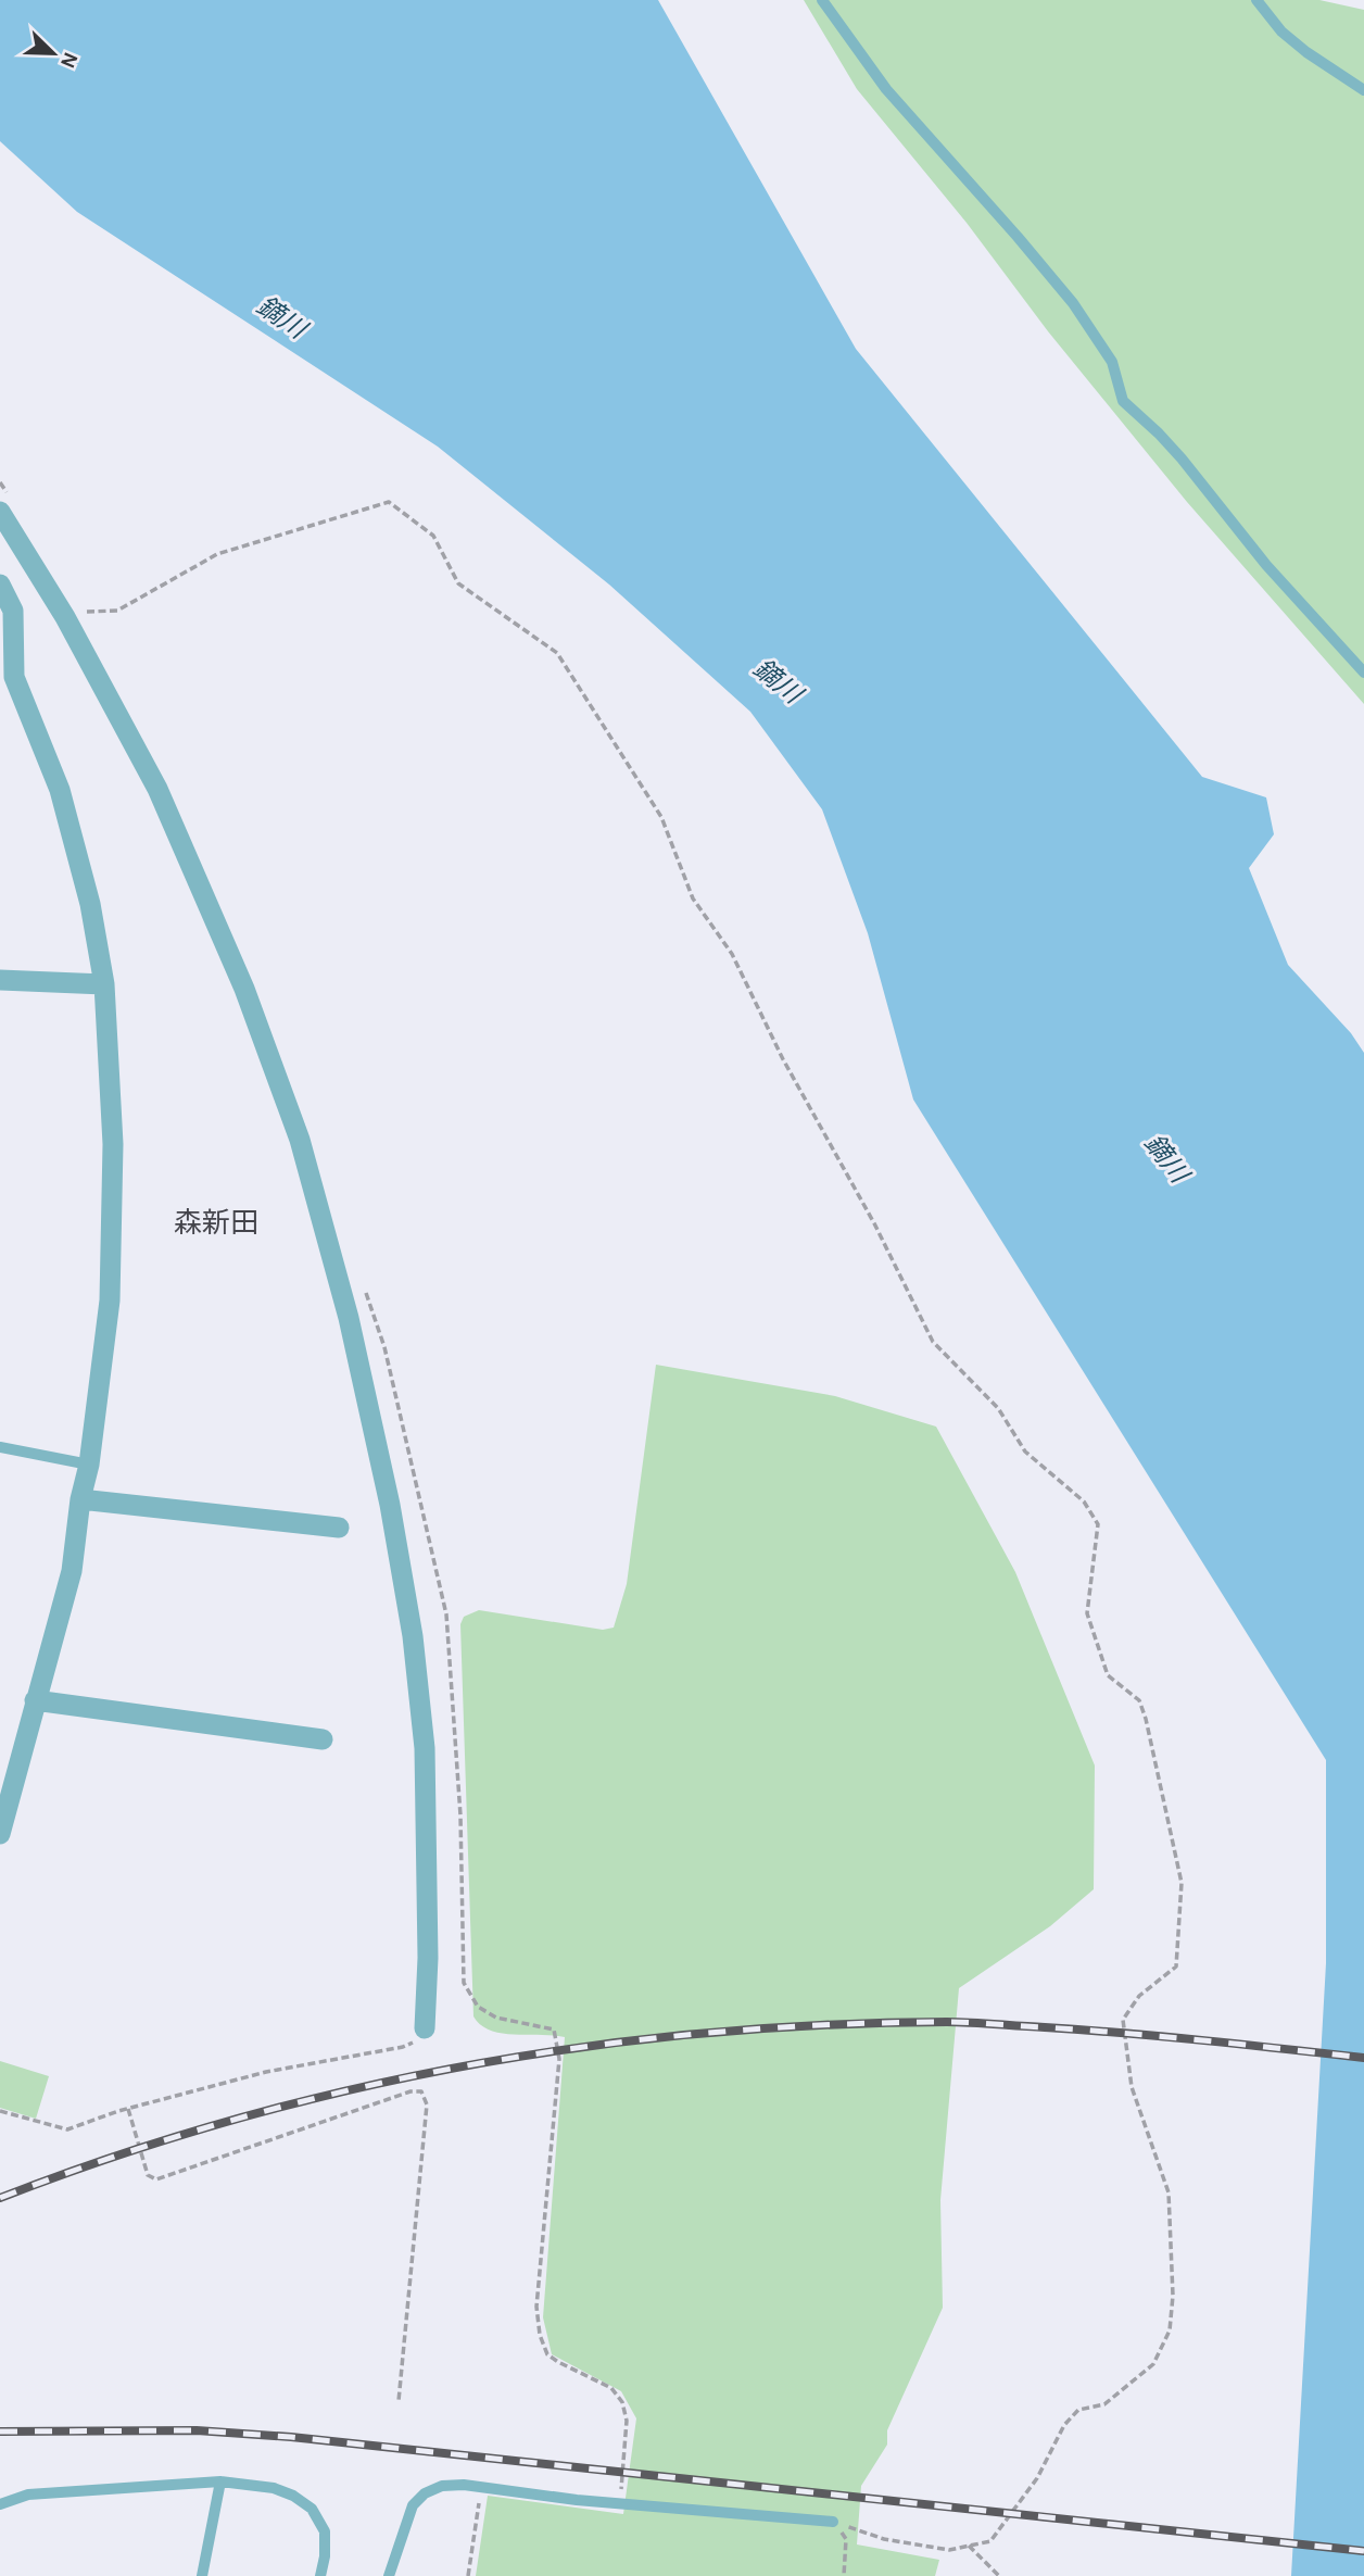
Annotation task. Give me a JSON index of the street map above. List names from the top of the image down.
{
  "districts": ["森新田"],
  "water": ["鏑川"],
  "north": "bottom right"
}
